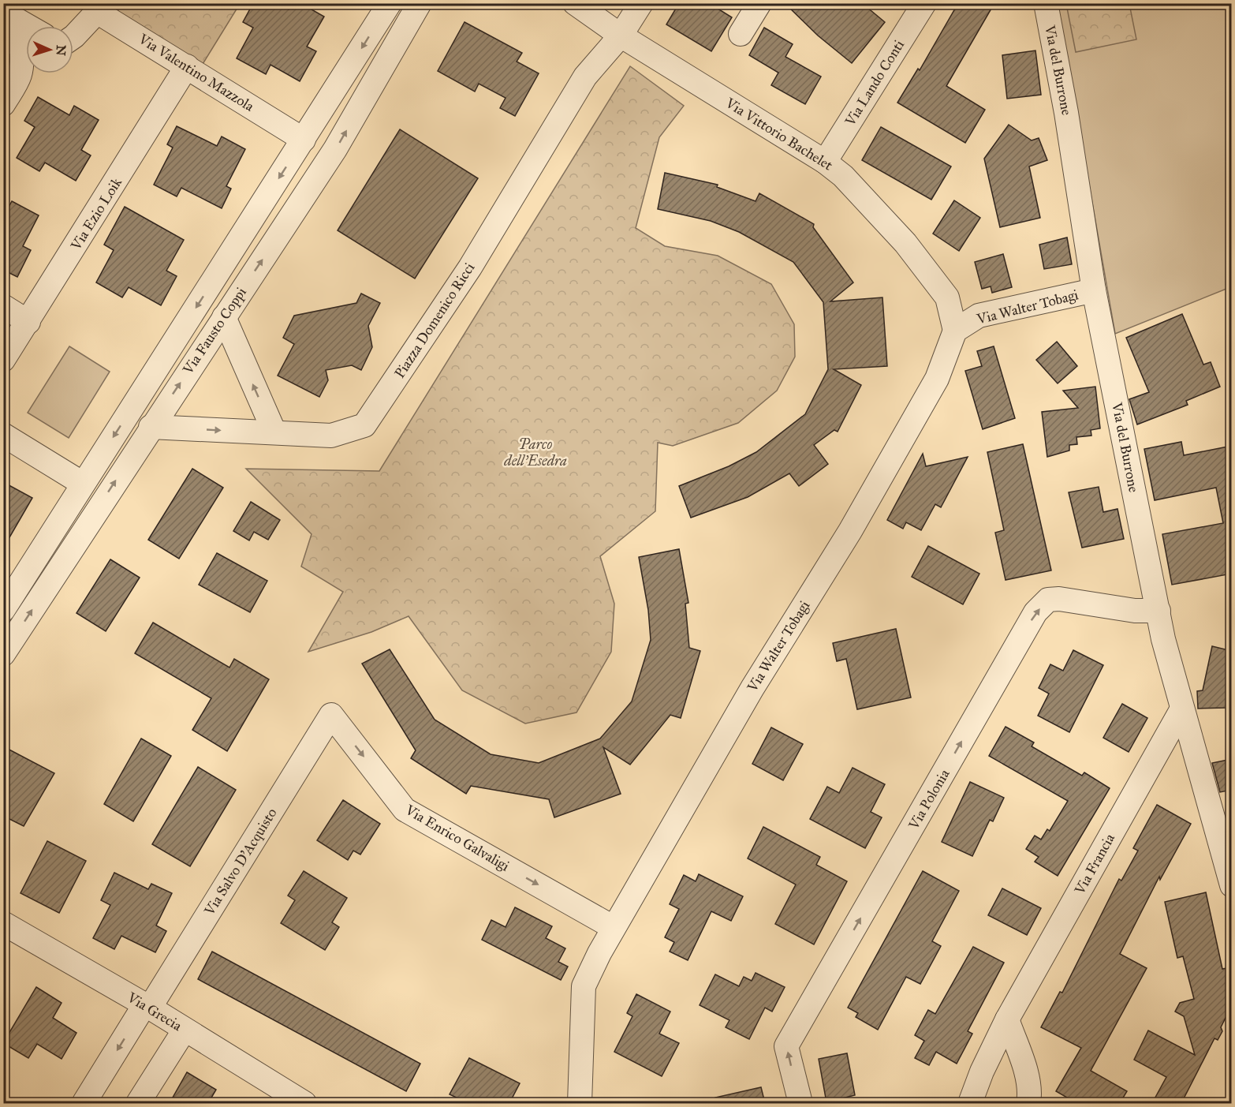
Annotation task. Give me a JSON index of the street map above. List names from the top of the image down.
{
  "streets": {
    "street": [
      "Via del Burrone",
      "Via Valentino Mazzola",
      "Via Lando Conti",
      "Via Vittorio Bachelet",
      "Via Ezio Loik",
      "Via Walter Tobagi",
      "Piazza Domenico Ricci",
      "Via Fausto Coppi",
      "Via Polonia",
      "Via Enrico Galvaligi",
      "Via Salvo D'Acquisto",
      "Via Francia",
      "Via Grecia"
    ]
  },
  "crossings": [
    ["Via del Burrone", "Via Walter Tobagi"],
    ["Via del Burrone", "Via Polonia"],
    ["Via del Burrone", "Via Francia"],
    ["Via Valentino Mazzola", "Via Ezio Loik"],
    ["Via Valentino Mazzola", "Via Fausto Coppi"],
    ["Via Lando Conti", "Via Vittorio Bachelet"],
    ["Via Vittorio Bachelet", "Via Walter Tobagi"],
    ["Via Vittorio Bachelet", "Piazza Domenico Ricci"],
    ["Via Walter Tobagi", "Via Enrico Galvaligi"],
    ["Piazza Domenico Ricci", "Via Fausto Coppi"],
    ["Via Enrico Galvaligi", "Via Salvo D'Acquisto"],
    ["Via Salvo D'Acquisto", "Via Grecia"]
  ],
  "one_way": ["Via Polonia", "Via Enrico Galvaligi"],
  "parks": ["Parco dell'Esedra"],
  "north": "right"
}
